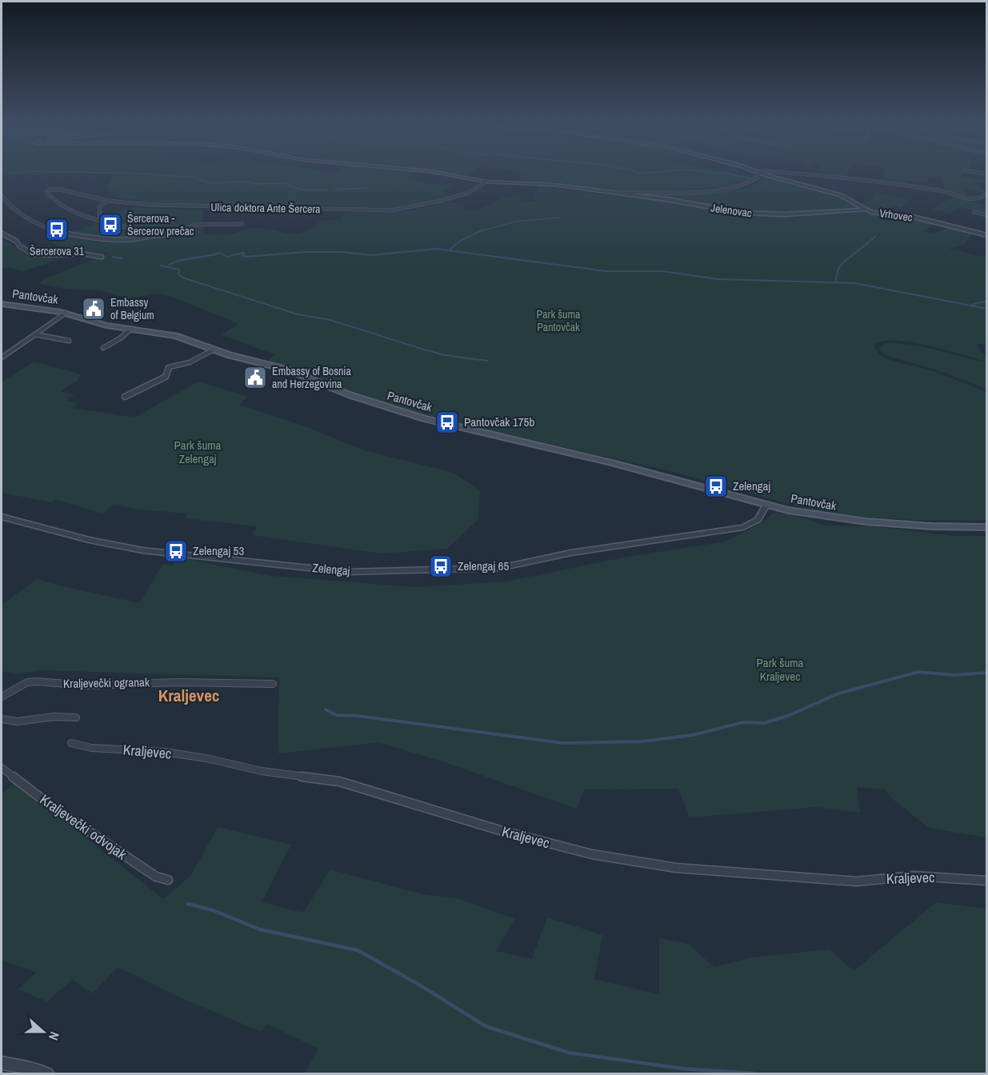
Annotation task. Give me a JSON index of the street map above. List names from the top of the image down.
{
  "streets": {
    "main road": ["Pantovčak"],
    "street": [
      "Ulica doktora Ante Šercera",
      "Jelenovac",
      "Vrhovec",
      "Zelengaj",
      "Kraljevečki ogranak",
      "Kraljevec",
      "Kraljevečki odvojak"
    ]
  },
  "crossings": [
    ["Ulica doktora Ante Šercera", "Jelenovac"],
    ["Jelenovac", "Vrhovec"],
    ["Pantovčak", "Zelengaj"]
  ],
  "districts": ["Kraljevec"],
  "parks": ["Park šuma Pantovčak", "Park šuma Zelengaj", "Park šuma Kraljevec"],
  "places": {
    "bus stop": [
      "Šercerova - Šercerov prečac",
      "Šercerova 31",
      "Pantovčak 175b",
      "Zelengaj",
      "Zelengaj 53",
      "Zelengaj 65"
    ],
    "public building": ["Embassy of Belgium", "Embassy of Bosnia and Herzegovina"]
  },
  "north": "right"
}
